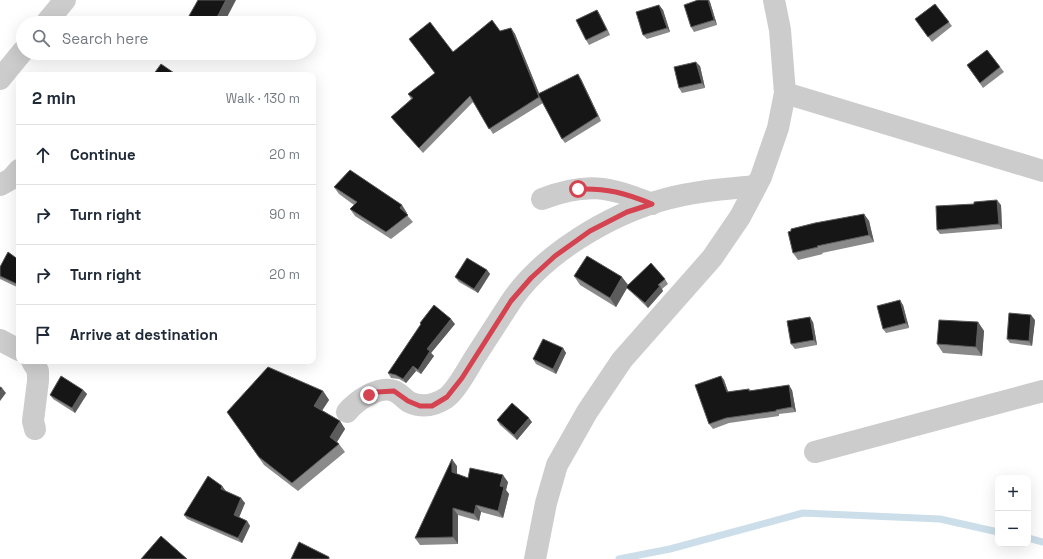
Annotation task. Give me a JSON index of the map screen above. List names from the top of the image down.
{
  "page": {
    "search": "Search here",
    "heading": ["2 min", "Walk · 130 m"],
    "list": [
      ["Continue", "20 m"],
      ["Turn right", "90 m"],
      ["Turn right", "20 m"],
      "Arrive at destination"
    ],
    "map_buttons": ["+", "−"]
  }
}
